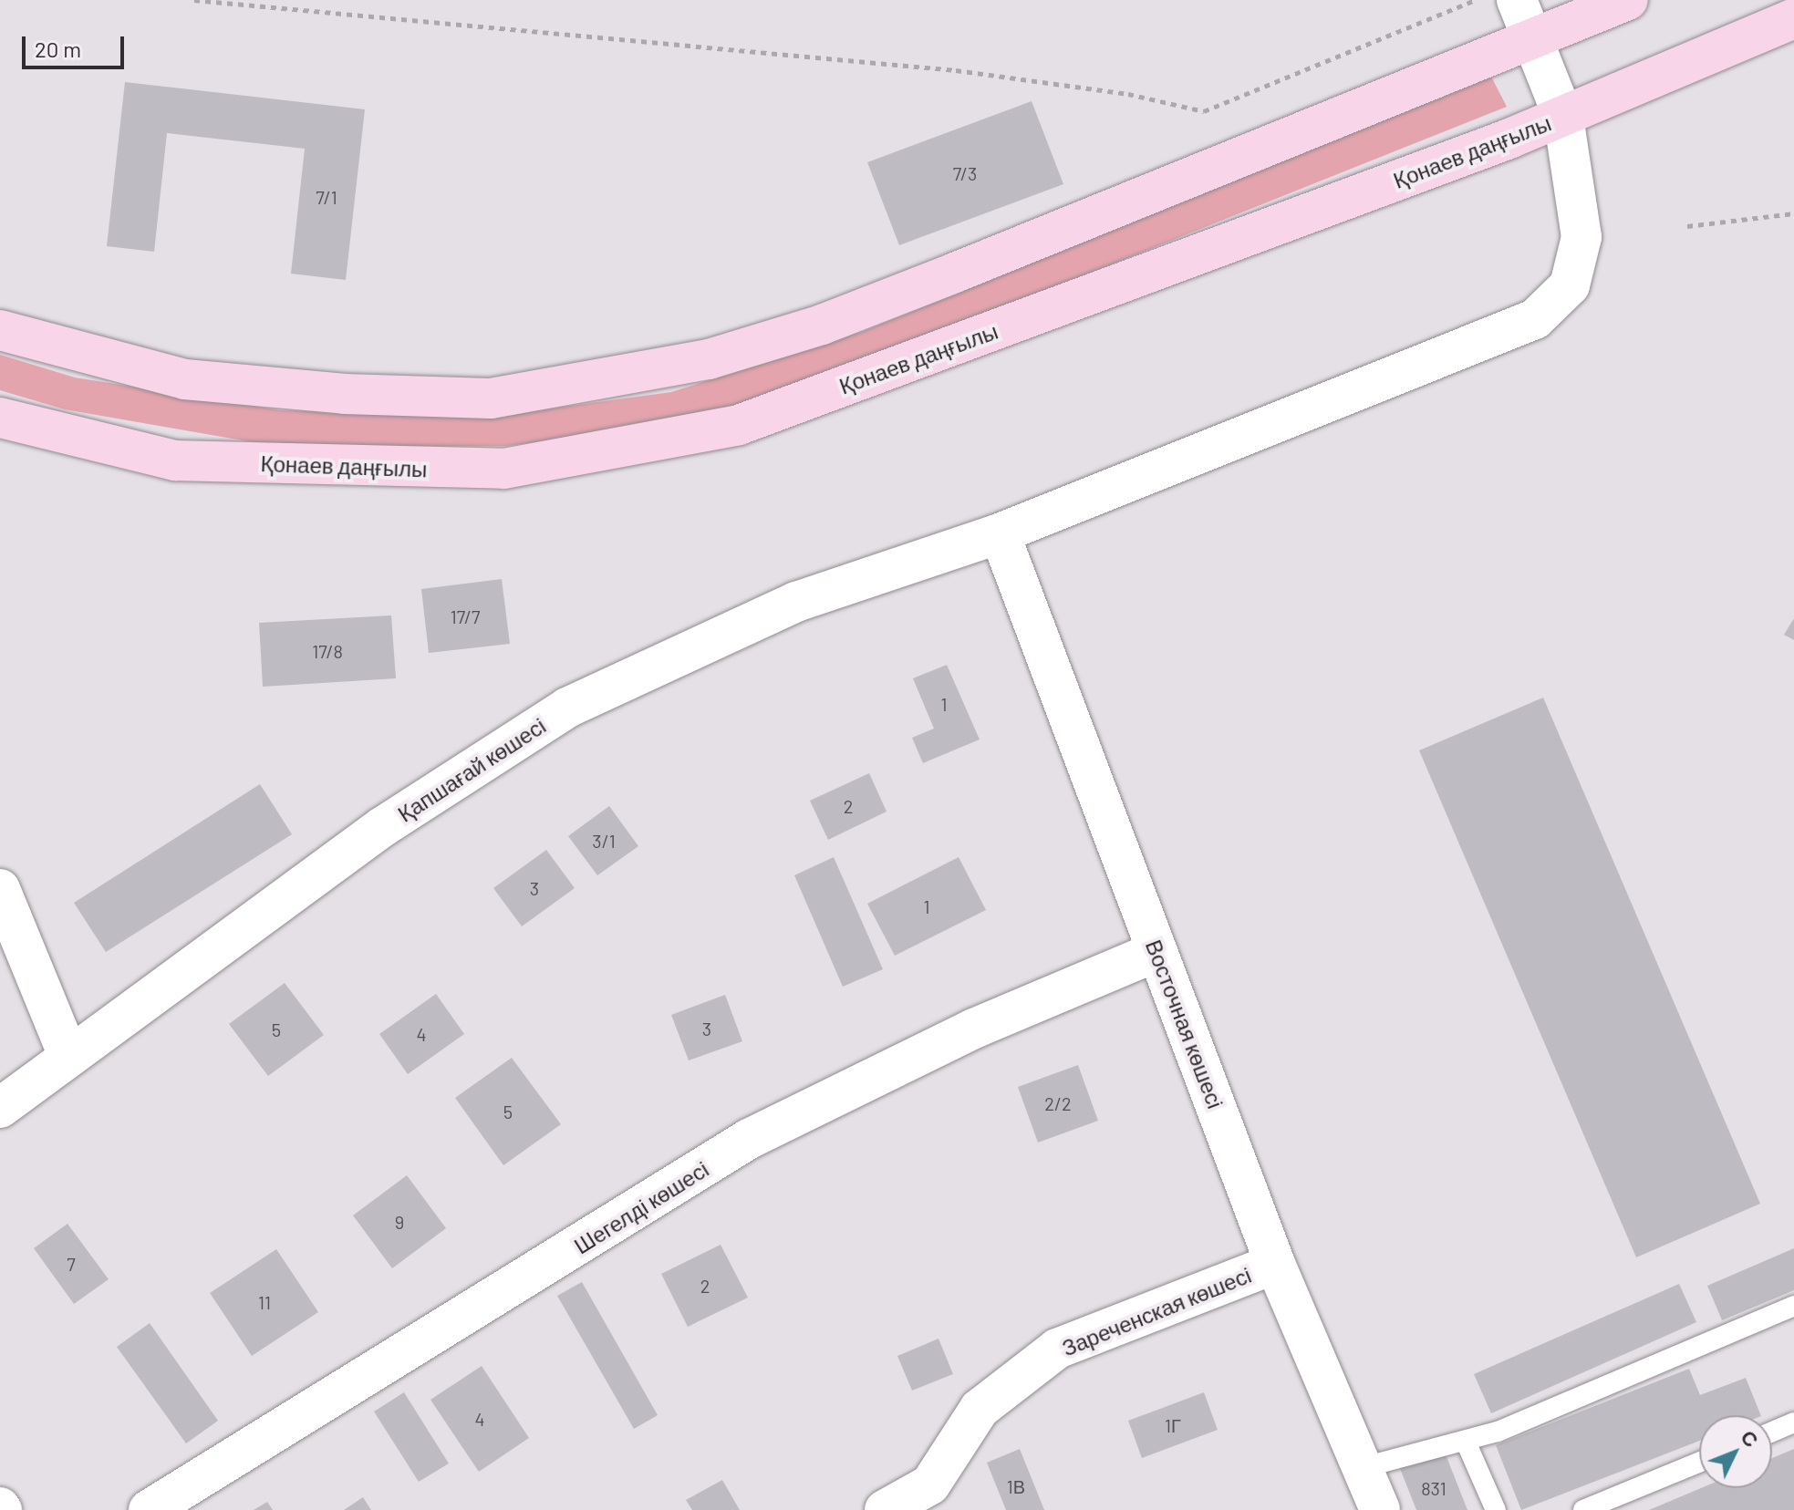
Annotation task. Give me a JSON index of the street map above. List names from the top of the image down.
{
  "streets": {
    "main road": ["Қонаев даңғылы"],
    "street": [
      "Қапшағай көшесі",
      "Восточная көшесі",
      "Шегелді көшесі",
      "Зареченская көшесі"
    ]
  },
  "crossings": [
    ["Қонаев даңғылы", "Қапшағай көшесі"],
    ["Қапшағай көшесі", "Восточная көшесі"],
    ["Восточная көшесі", "Шегелді көшесі"],
    ["Восточная көшесі", "Зареченская көшесі"]
  ],
  "house_numbers": [
    "7/3",
    "7/1",
    "17/7",
    "17/8",
    "1",
    "2",
    "3/1",
    "3",
    "1",
    "3",
    "5",
    "4",
    "2/2",
    "5",
    "9",
    "7",
    "2",
    "11",
    "4",
    "1Г",
    "1В",
    "831"
  ],
  "scale_bar": "20 m",
  "north": "top right"
}
